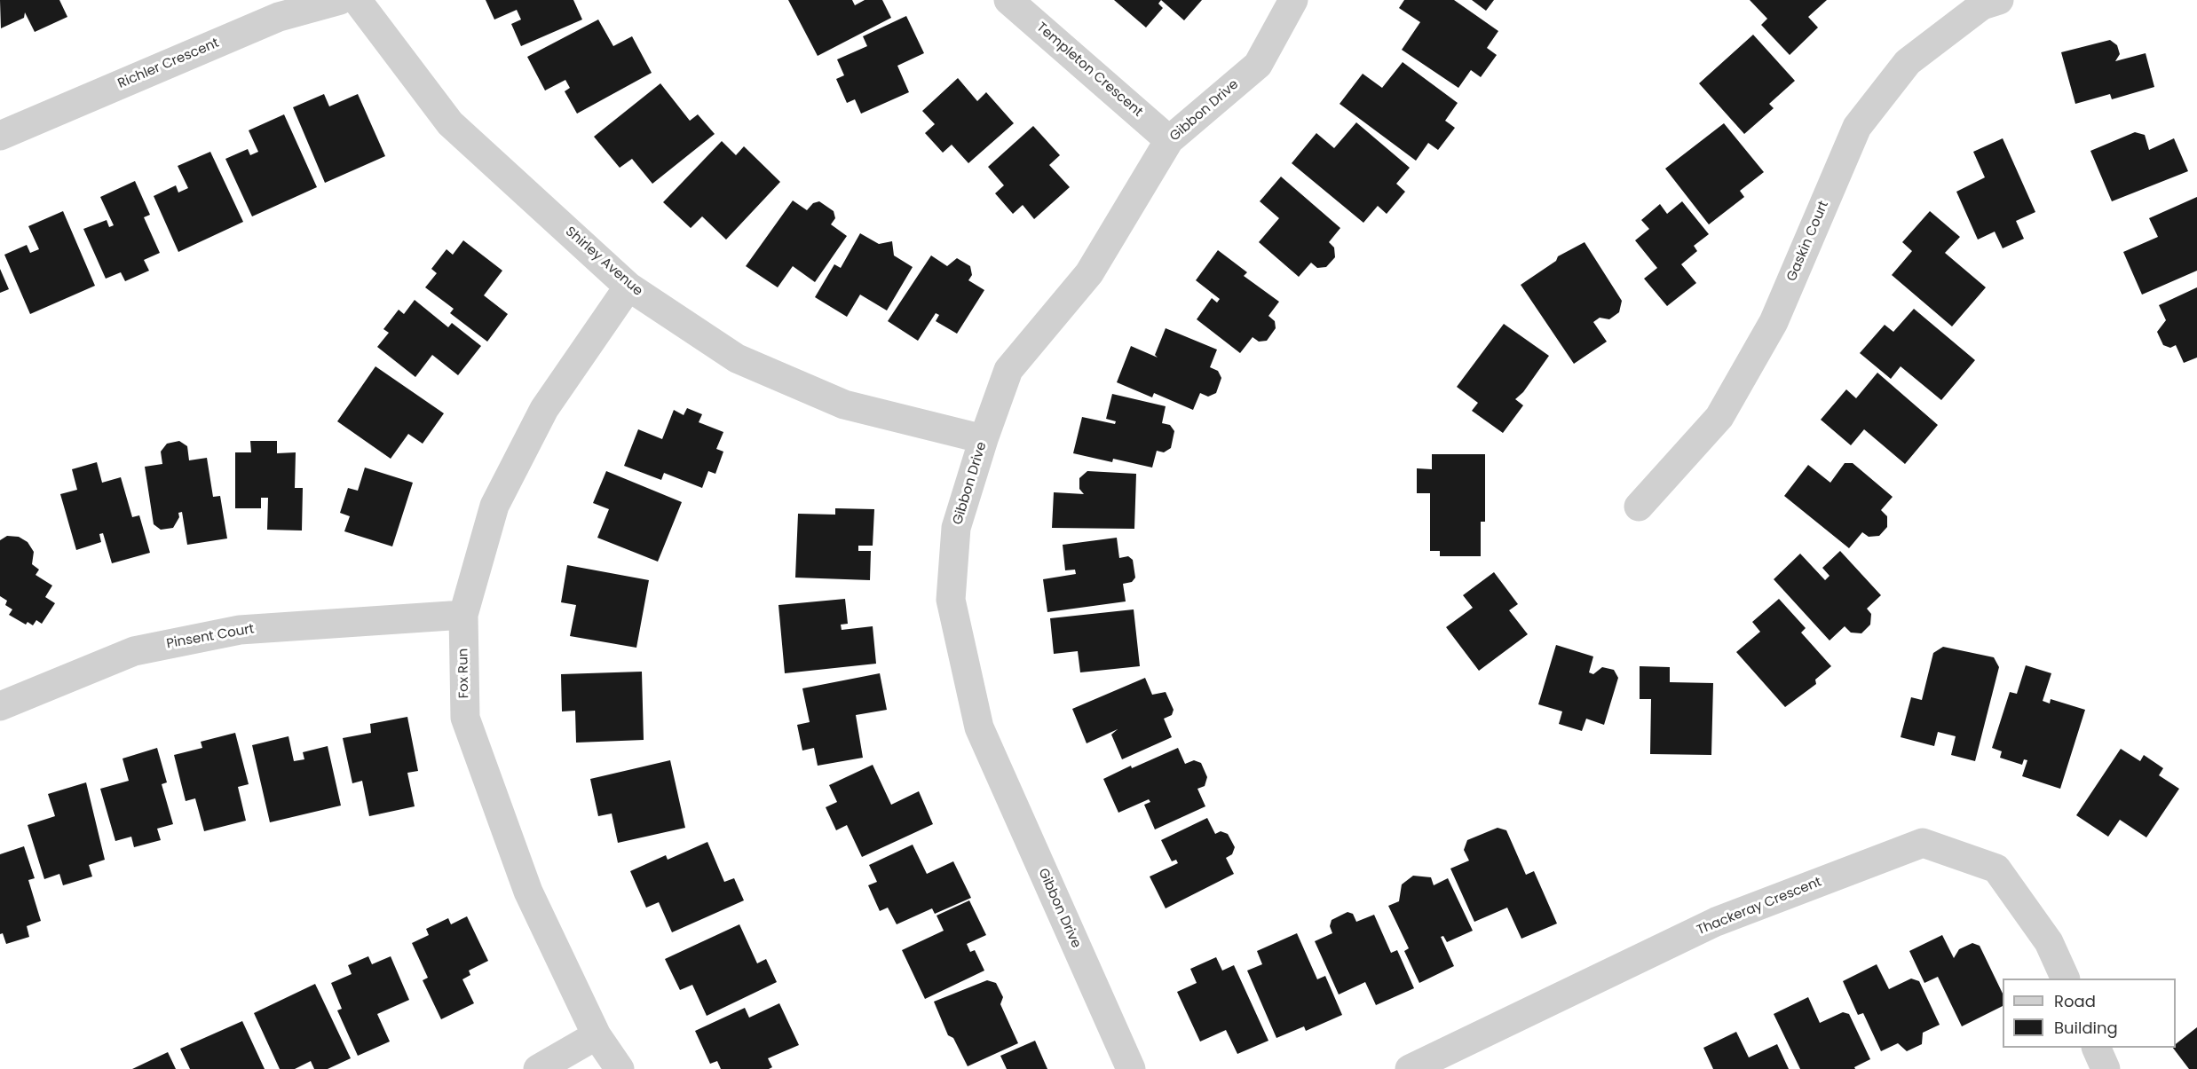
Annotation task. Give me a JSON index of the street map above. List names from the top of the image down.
{
  "streets": {
    "street": [
      "Richler Crescent",
      "Templeton Crescent",
      "Gibbon Drive",
      "Gaskin Court",
      "Shirley Avenue",
      "Pinsent Court",
      "Fox Run",
      "Thackeray Crescent"
    ]
  },
  "crossings": [
    ["Templeton Crescent", "Gibbon Drive"],
    ["Gibbon Drive", "Shirley Avenue"],
    ["Shirley Avenue", "Fox Run"],
    ["Pinsent Court", "Fox Run"]
  ],
  "legend": ["Road", "Building"]
}
